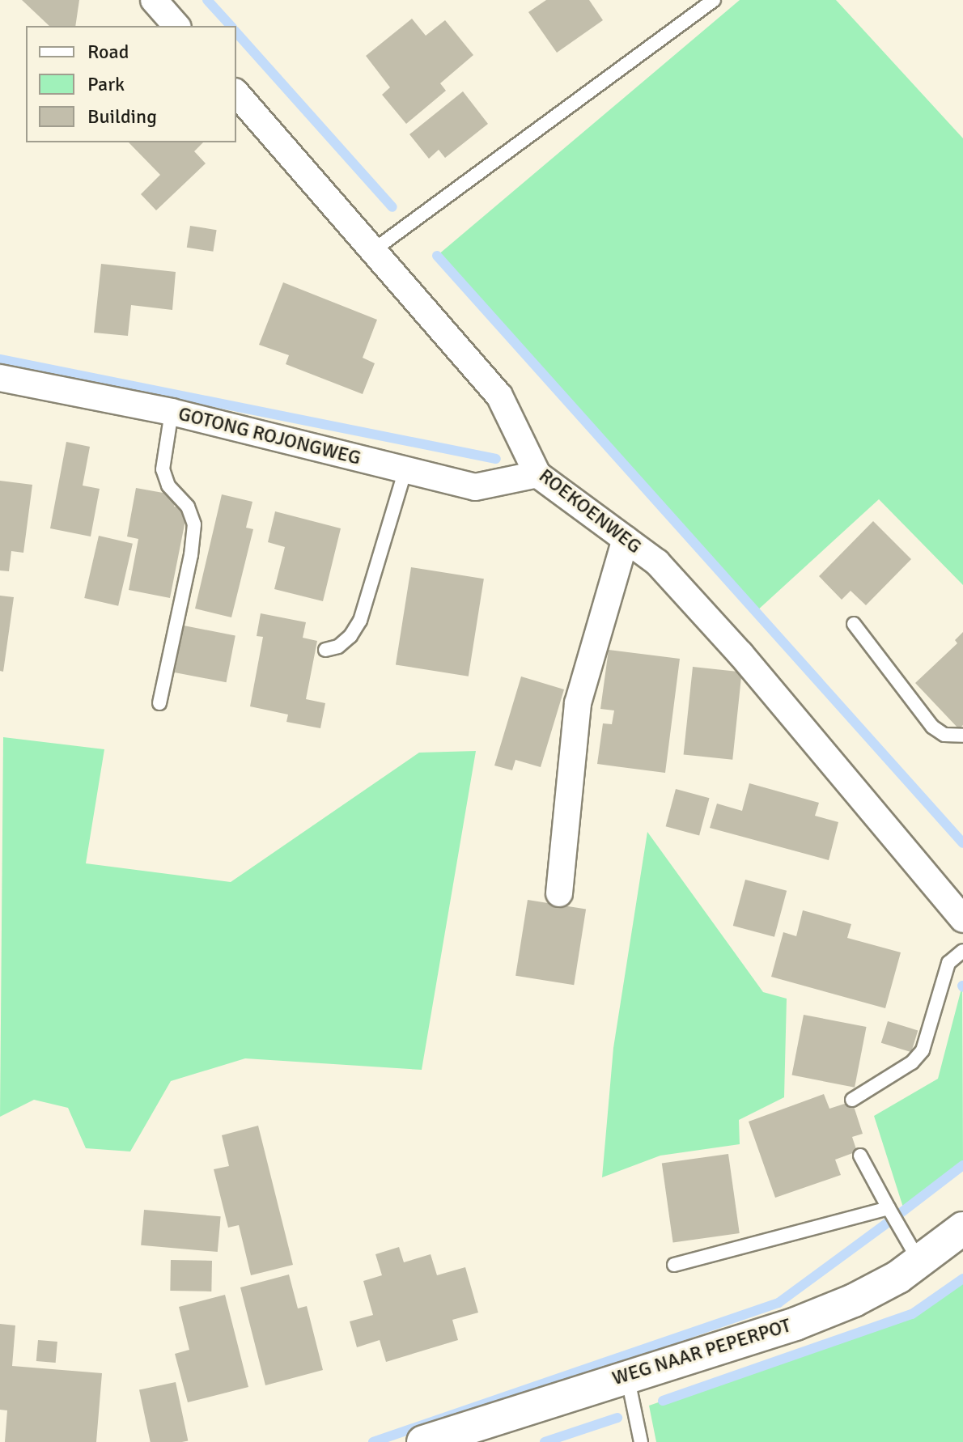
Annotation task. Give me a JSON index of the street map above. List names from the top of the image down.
{
  "streets": {
    "street": ["GOTONG ROJONGWEG", "ROEKOENWEG", "WEG NAAR PEPERPOT"]
  },
  "crossings": [
    ["GOTONG ROJONGWEG", "ROEKOENWEG"]
  ],
  "legend": ["Road", "Park", "Building"]
}
